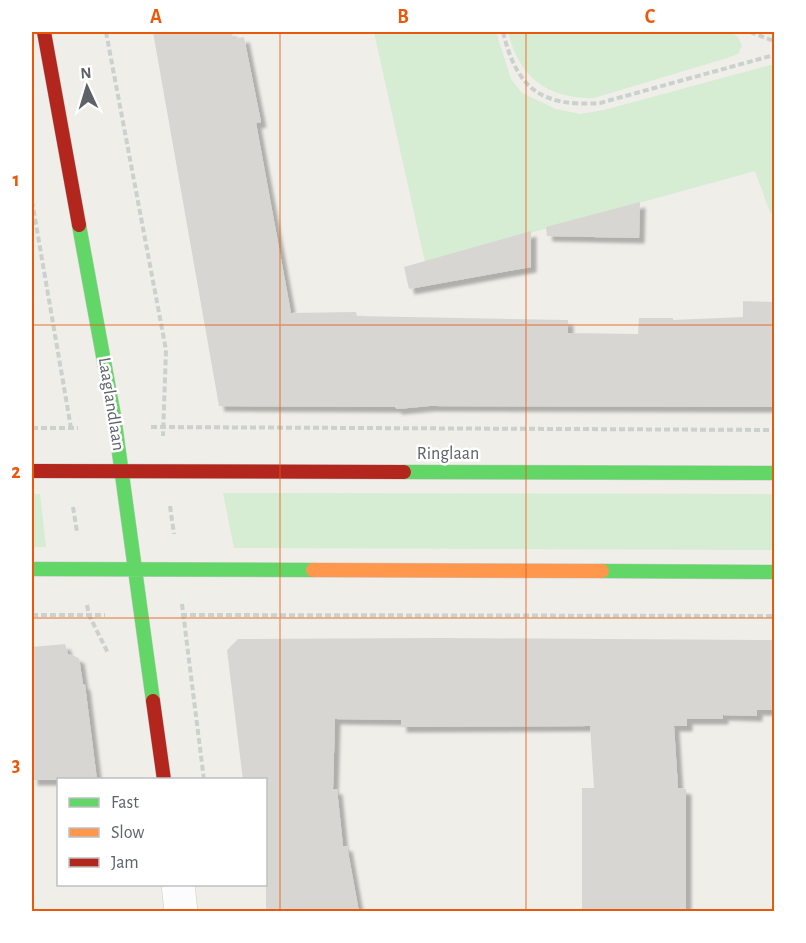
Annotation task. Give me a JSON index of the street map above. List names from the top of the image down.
{
  "streets": {
    "street": ["Laaglandlaan", "Ringlaan"]
  },
  "crossings": [
    ["Laaglandlaan", "Ringlaan"]
  ],
  "legend": ["Fast", "Slow", "Jam"],
  "north": "top",
  "grid": {
    "columns": ["A", "B", "C"],
    "rows": ["1", "2", "3"]
  }
}
